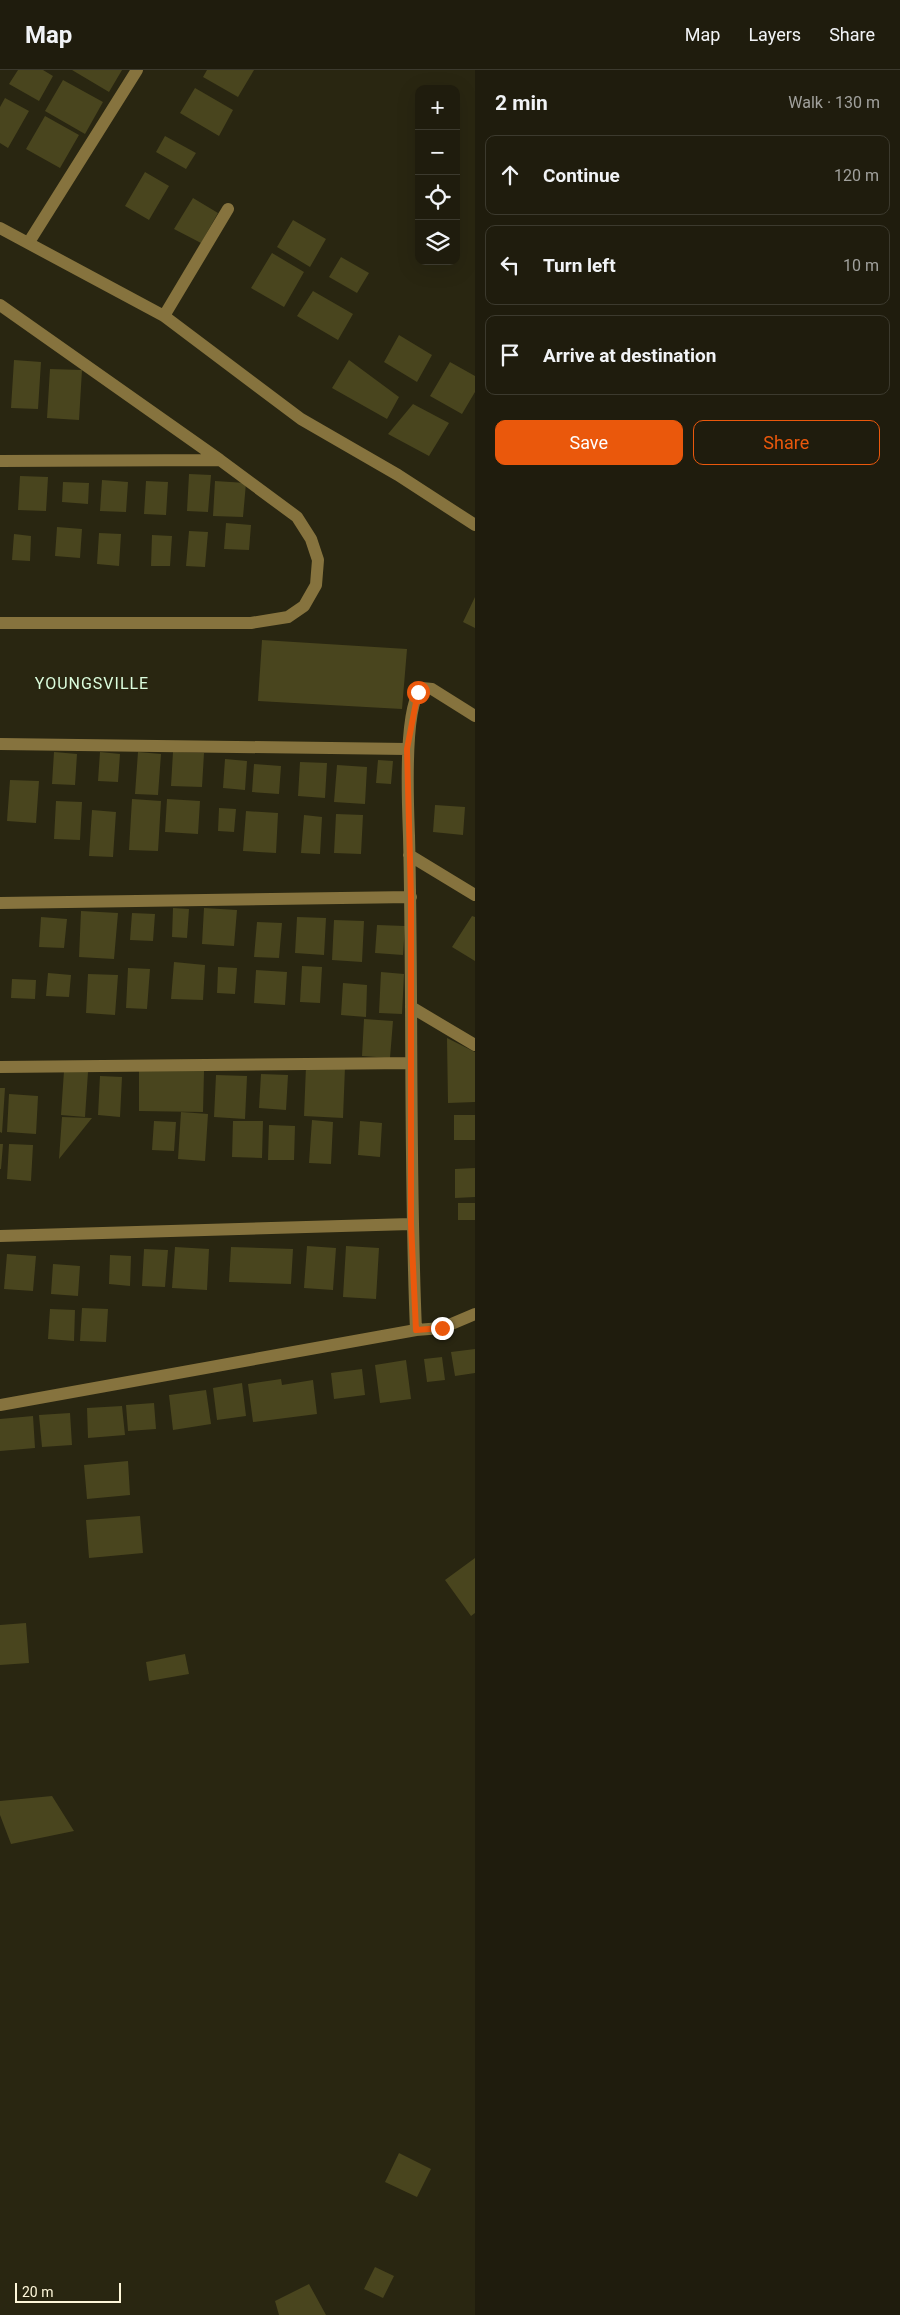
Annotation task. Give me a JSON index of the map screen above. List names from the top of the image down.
{
  "districts": ["YOUNGSVILLE"],
  "scale_bar": "20 m",
  "page": {
    "header": "Map",
    "nav": ["Map", "Layers", "Share"],
    "heading": ["2 min", "Walk · 130 m"],
    "map_buttons": ["+", "−"],
    "list": [
      ["Continue", "120 m"],
      ["Turn left", "10 m"],
      "Arrive at destination"
    ],
    "buttons": ["Save", "Share"],
    "scale": "20 m"
  }
}
